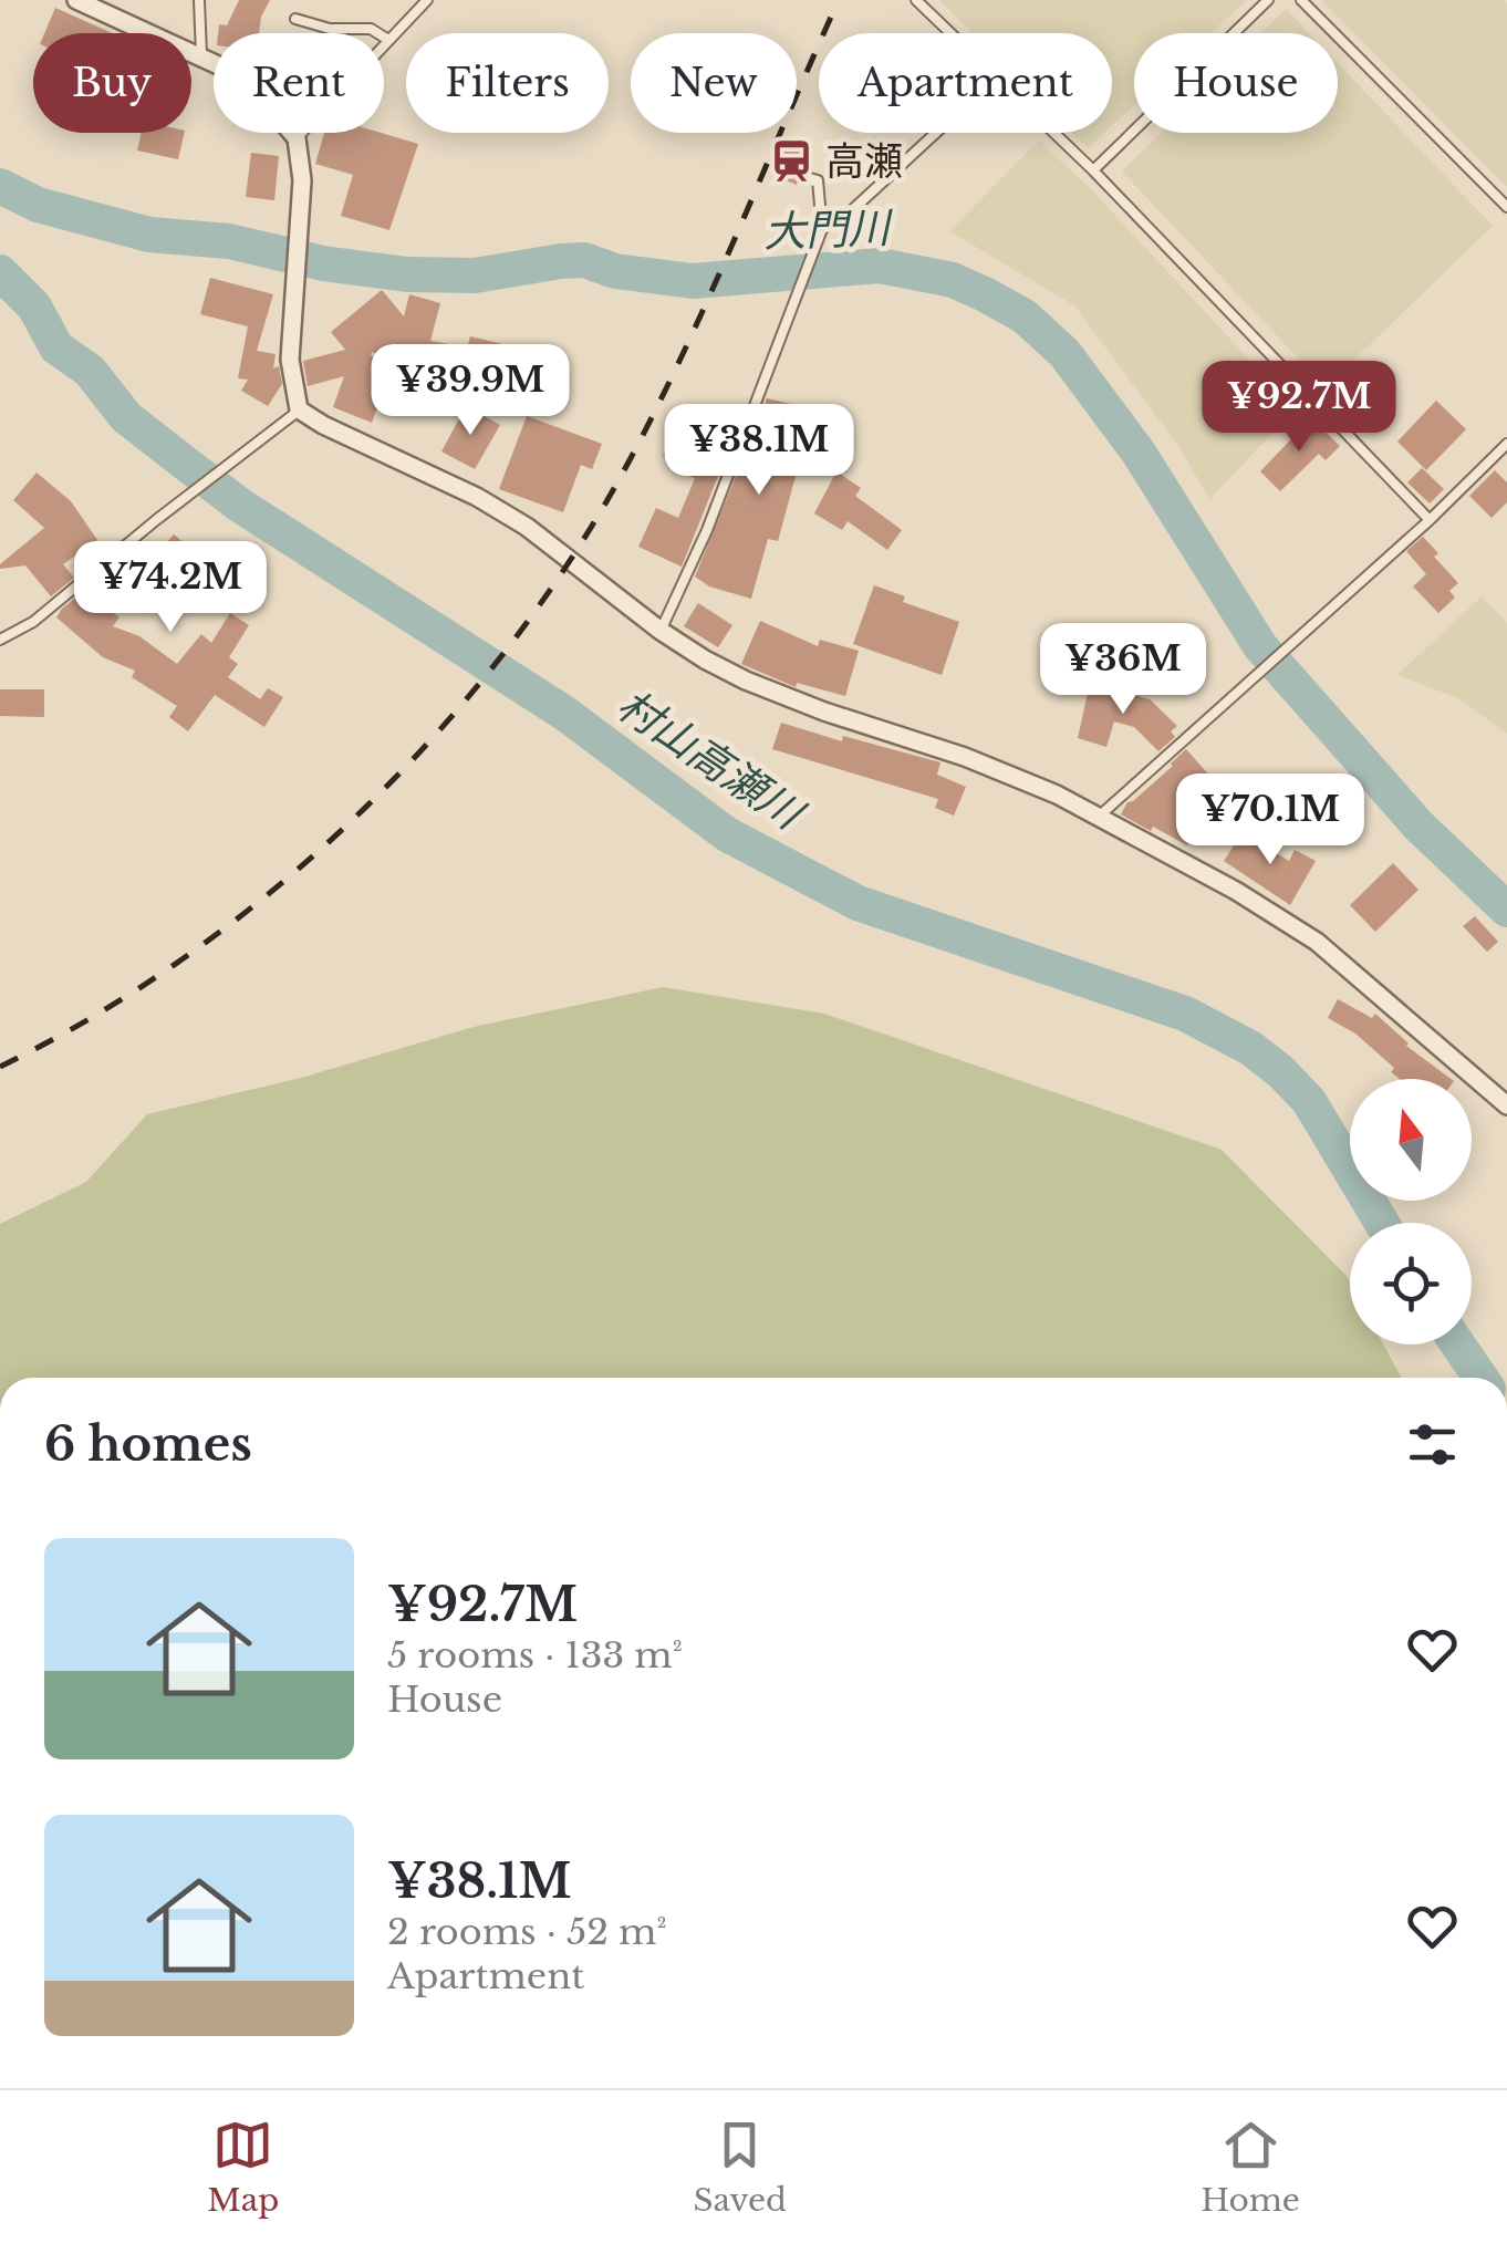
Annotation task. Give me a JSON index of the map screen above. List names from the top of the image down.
{
  "water": ["大門川", "村山高瀬川"],
  "places": {
    "station": ["高瀬"]
  },
  "north": "top",
  "page": {
    "chip": [
      "Buy",
      "Rent",
      "Filters",
      "New",
      "Apartment",
      "House"
    ],
    "price": [
      "¥39.9M",
      "¥92.7M",
      "¥38.1M",
      "¥74.2M",
      "¥36M",
      "¥70.1M"
    ],
    "heading": "6 homes",
    "list": [
      {
        "name": "¥92.7M",
        "note": "5 rooms · 133 m² · House"
      },
      {
        "name": "¥38.1M",
        "note": "2 rooms · 52 m² · Apartment"
      }
    ],
    "tabs": ["Map", "Saved", "Home"]
  }
}
